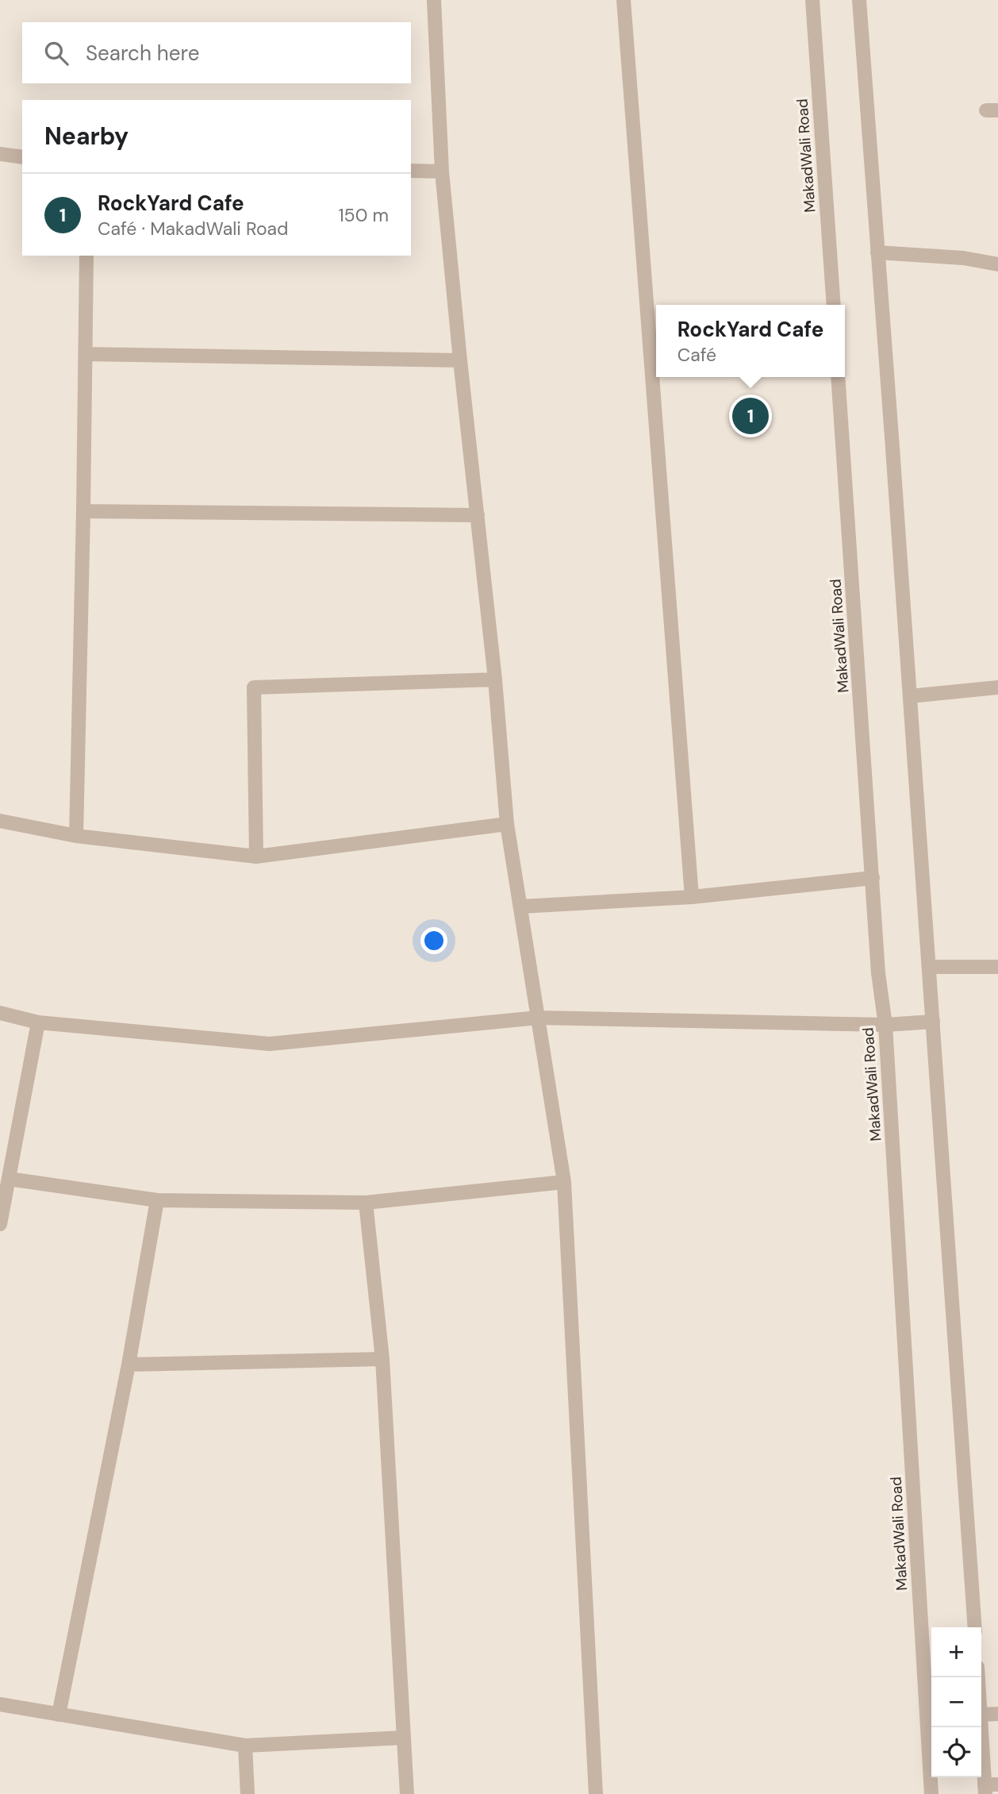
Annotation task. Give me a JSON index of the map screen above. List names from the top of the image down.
{
  "streets": {
    "street": ["MakadWali Road"]
  },
  "page": {
    "search": "Search here",
    "heading": "Nearby",
    "list": [
      {
        "mark": "1",
        "name": "RockYard Cafe",
        "note": "Café · MakadWali Road",
        "value": "150 m"
      }
    ],
    "popup": ["RockYard Cafe", "Café"],
    "pins": "1",
    "map_buttons": ["+", "−"]
  }
}
